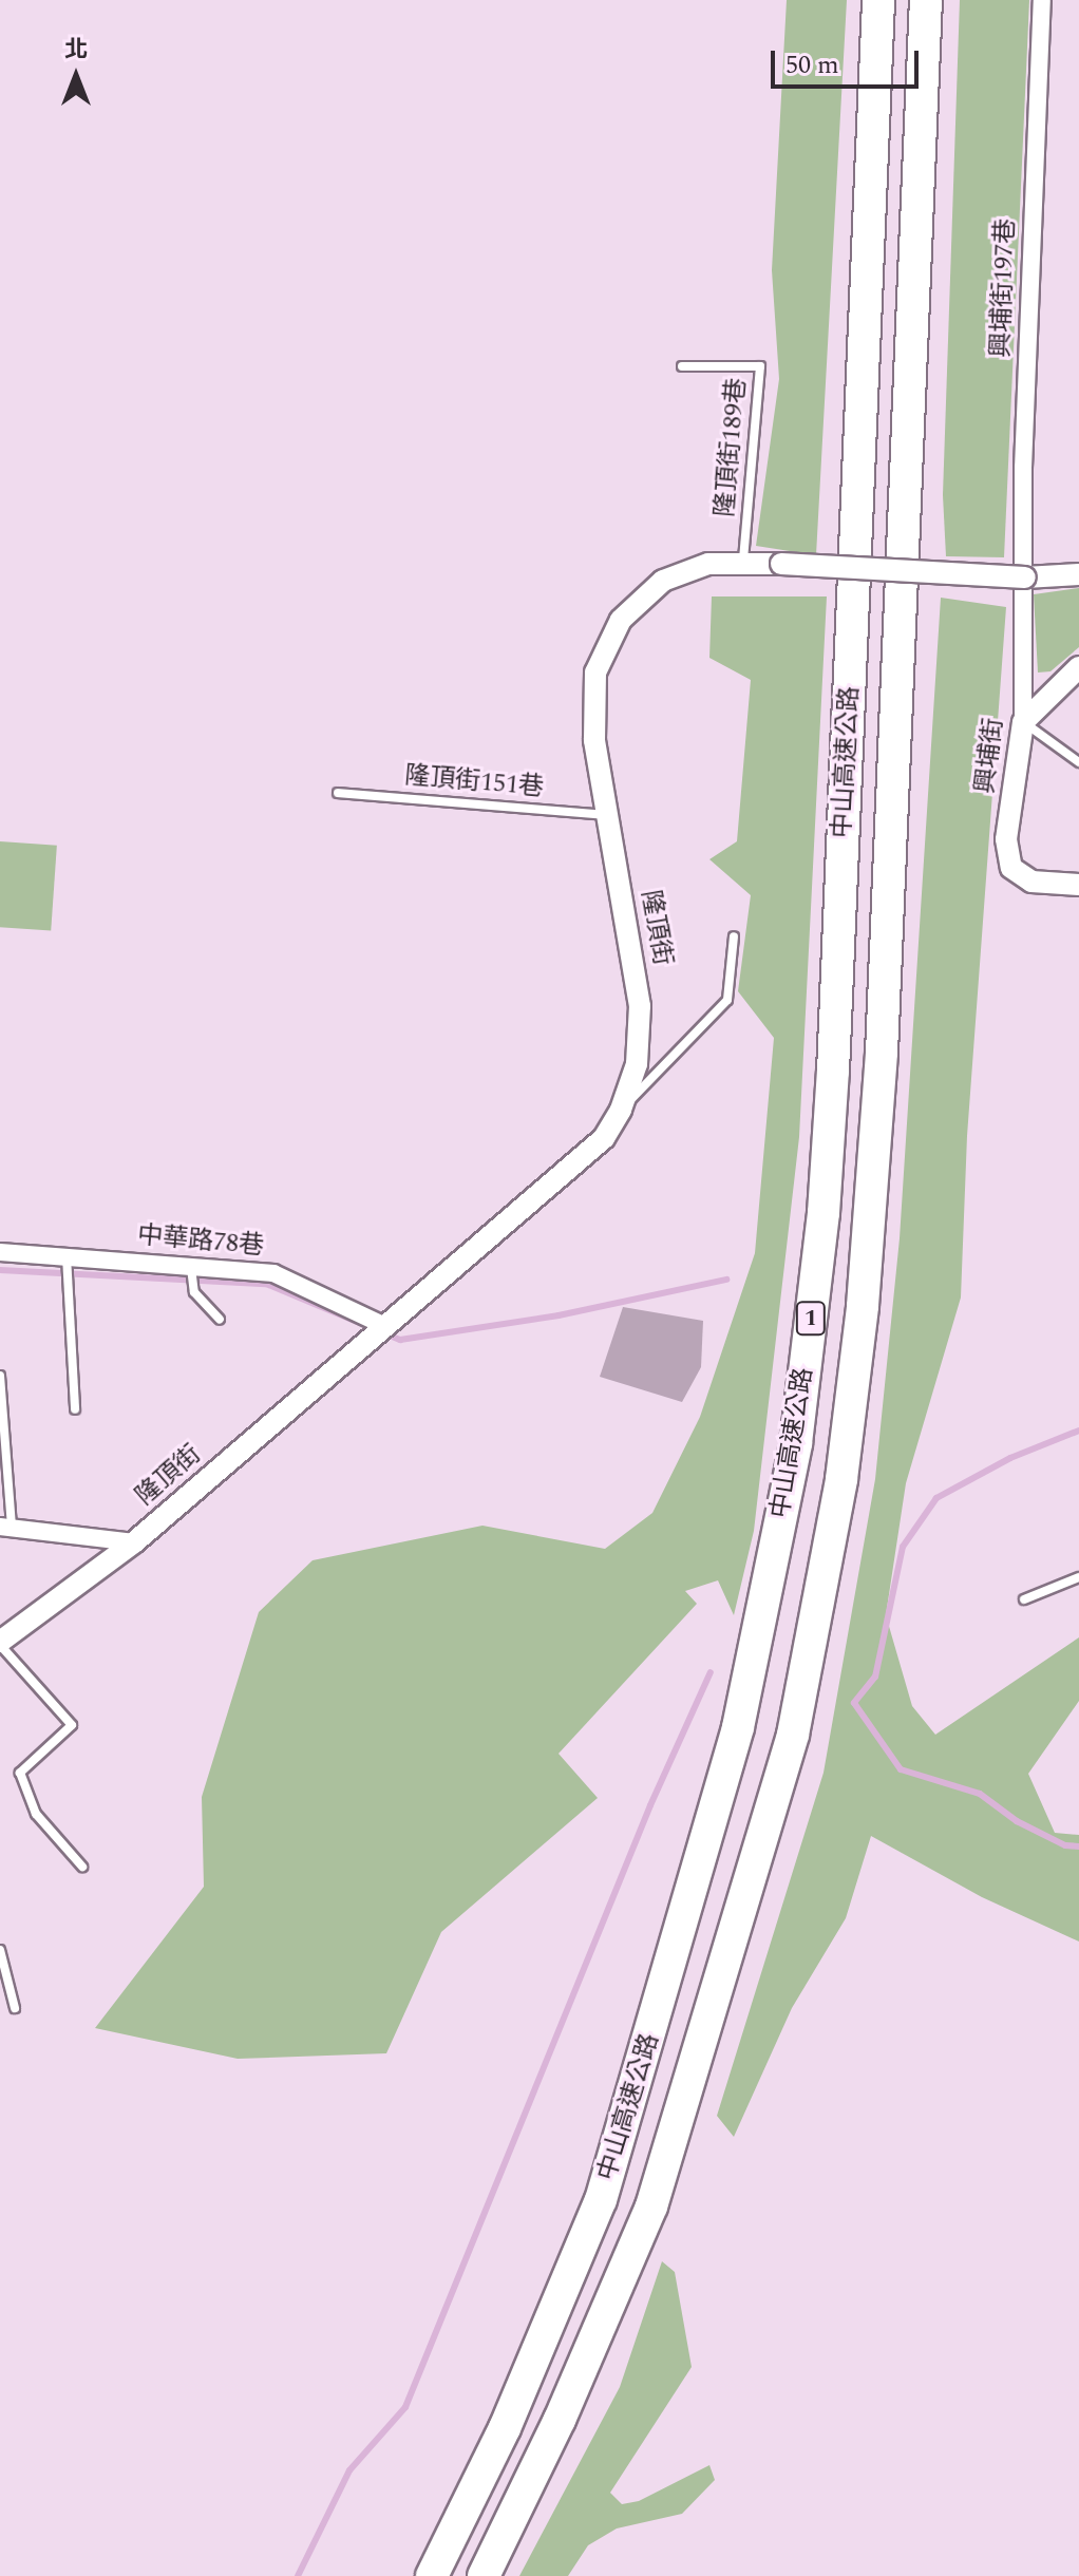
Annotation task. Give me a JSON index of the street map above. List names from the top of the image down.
{
  "streets": {
    "highway": ["中山高速公路", "1"],
    "street": [
      "興埔街197巷",
      "興埔街",
      "隆頂街",
      "中華路78巷"
    ],
    "lane": ["隆頂街189巷", "隆頂街151巷"]
  },
  "crossings": [
    ["興埔街197巷", "興埔街"],
    ["興埔街197巷", "隆頂街"],
    ["隆頂街189巷", "隆頂街"],
    ["興埔街", "隆頂街"],
    ["隆頂街151巷", "隆頂街"],
    ["隆頂街", "中華路78巷"]
  ],
  "scale_bar": "50 m",
  "north": "top"
}
